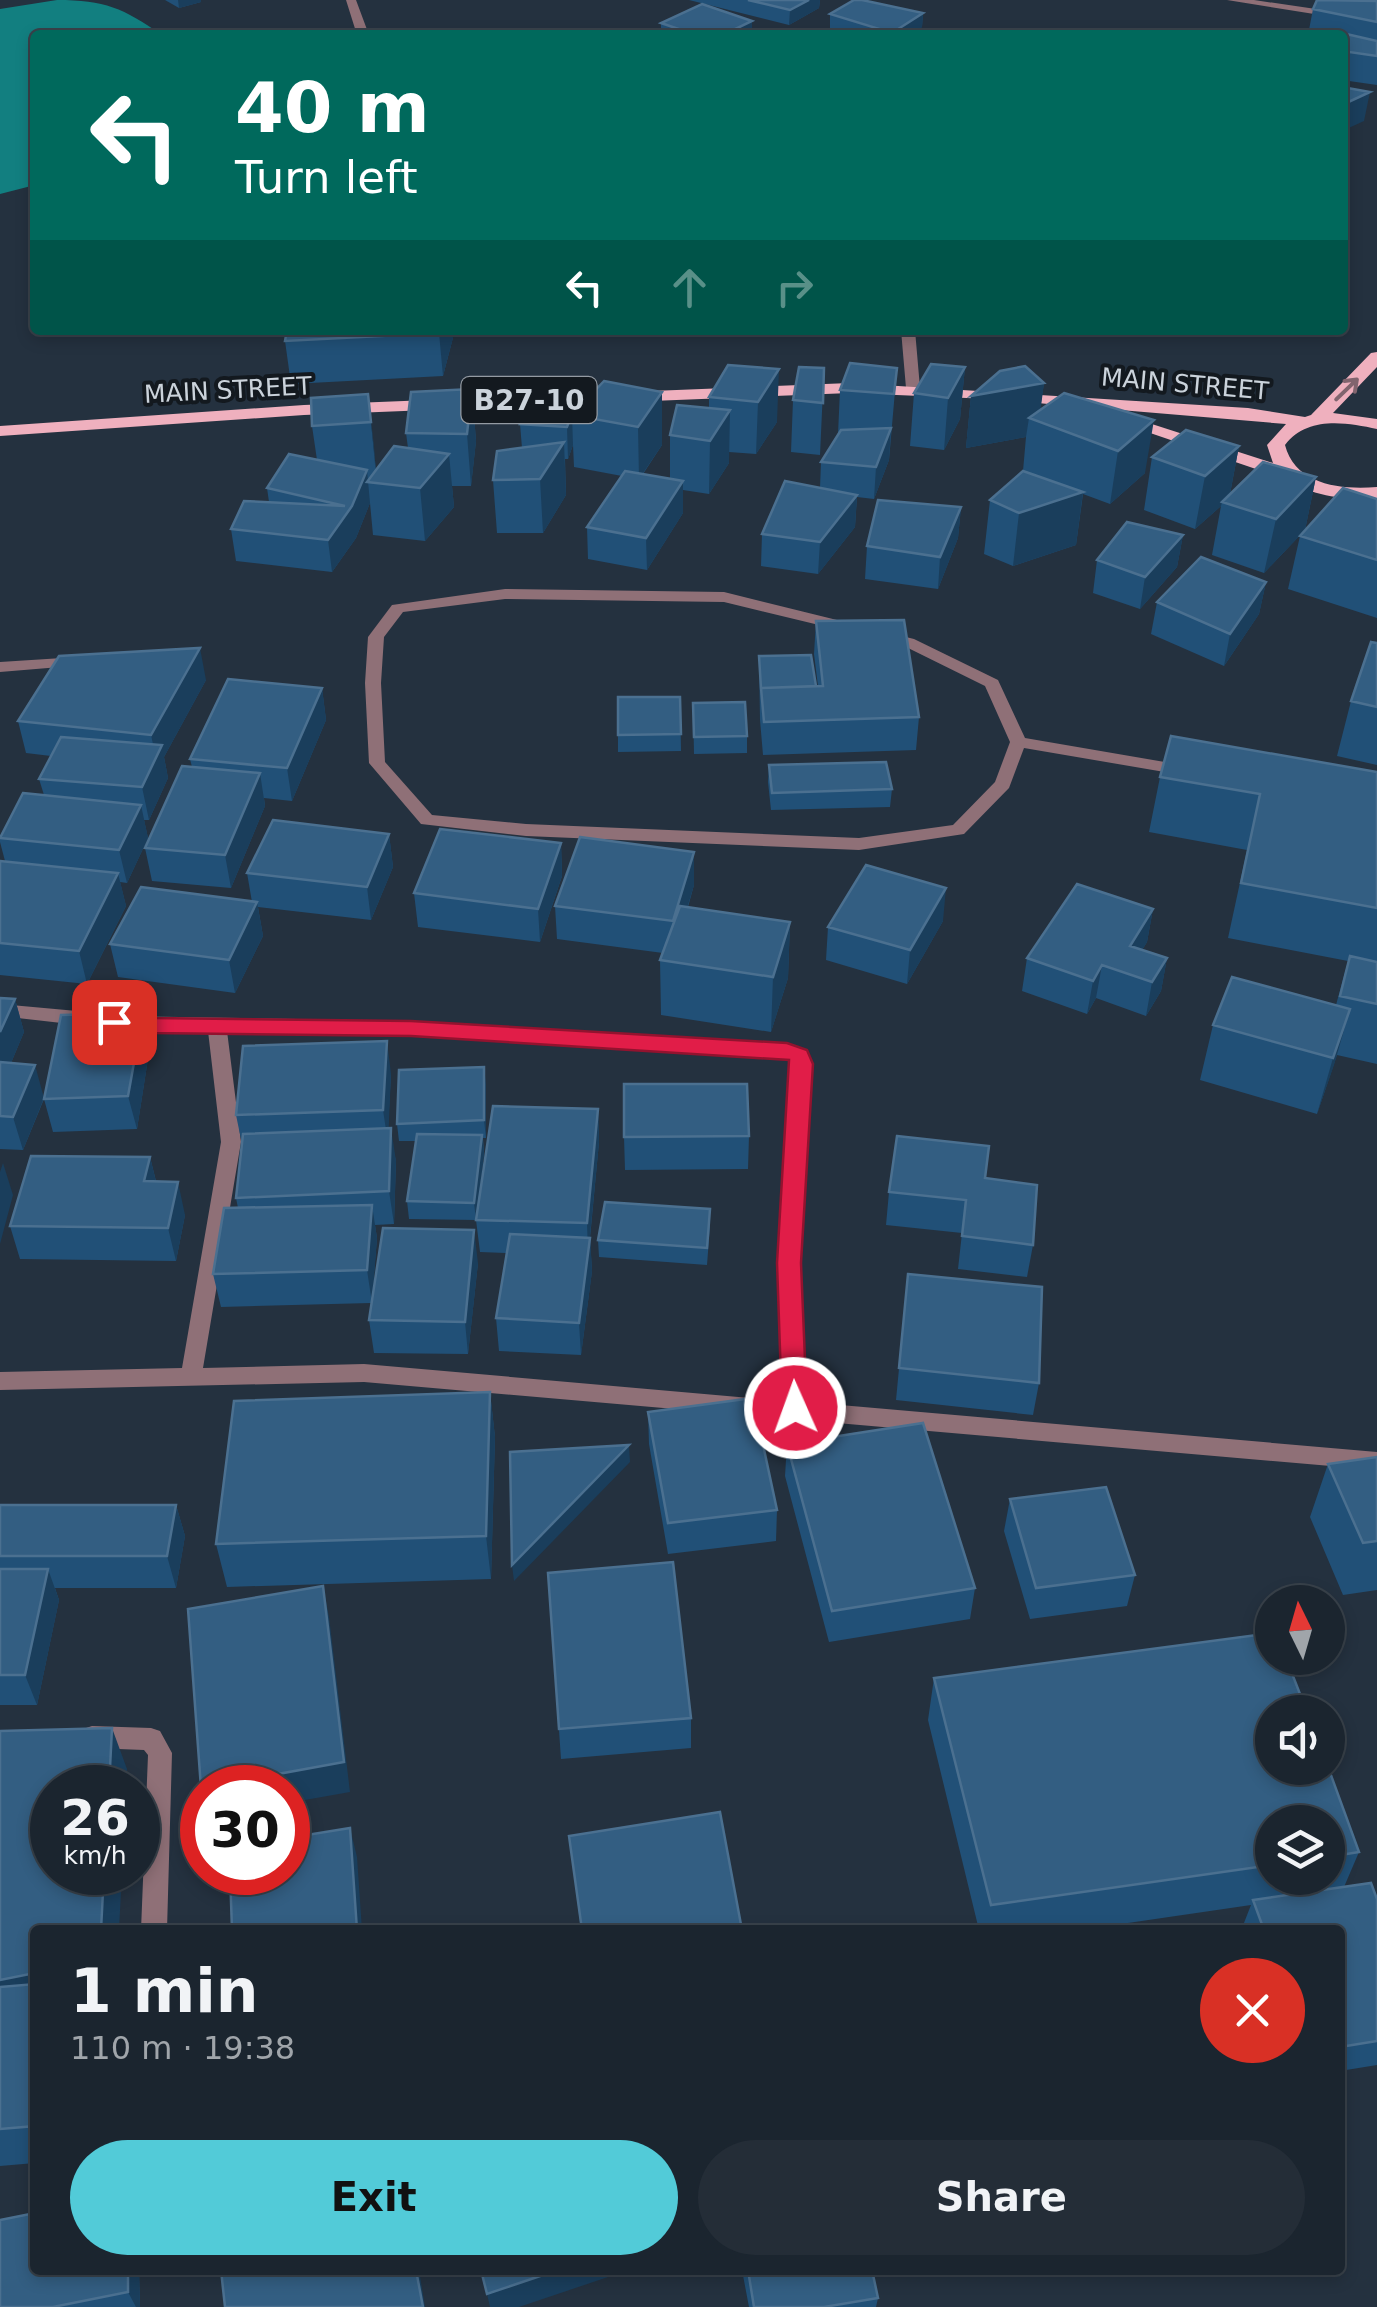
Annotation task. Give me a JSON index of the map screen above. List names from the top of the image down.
{
  "streets": {
    "main road": ["MAIN STREET", "B27-10"]
  },
  "north": "top",
  "page": {
    "turn": ["40 m", "Turn left"],
    "speed": "26 km/h",
    "limit": "30",
    "heading": ["1 min", "110 m · 19:38"],
    "buttons": ["Exit", "Share"]
  }
}
